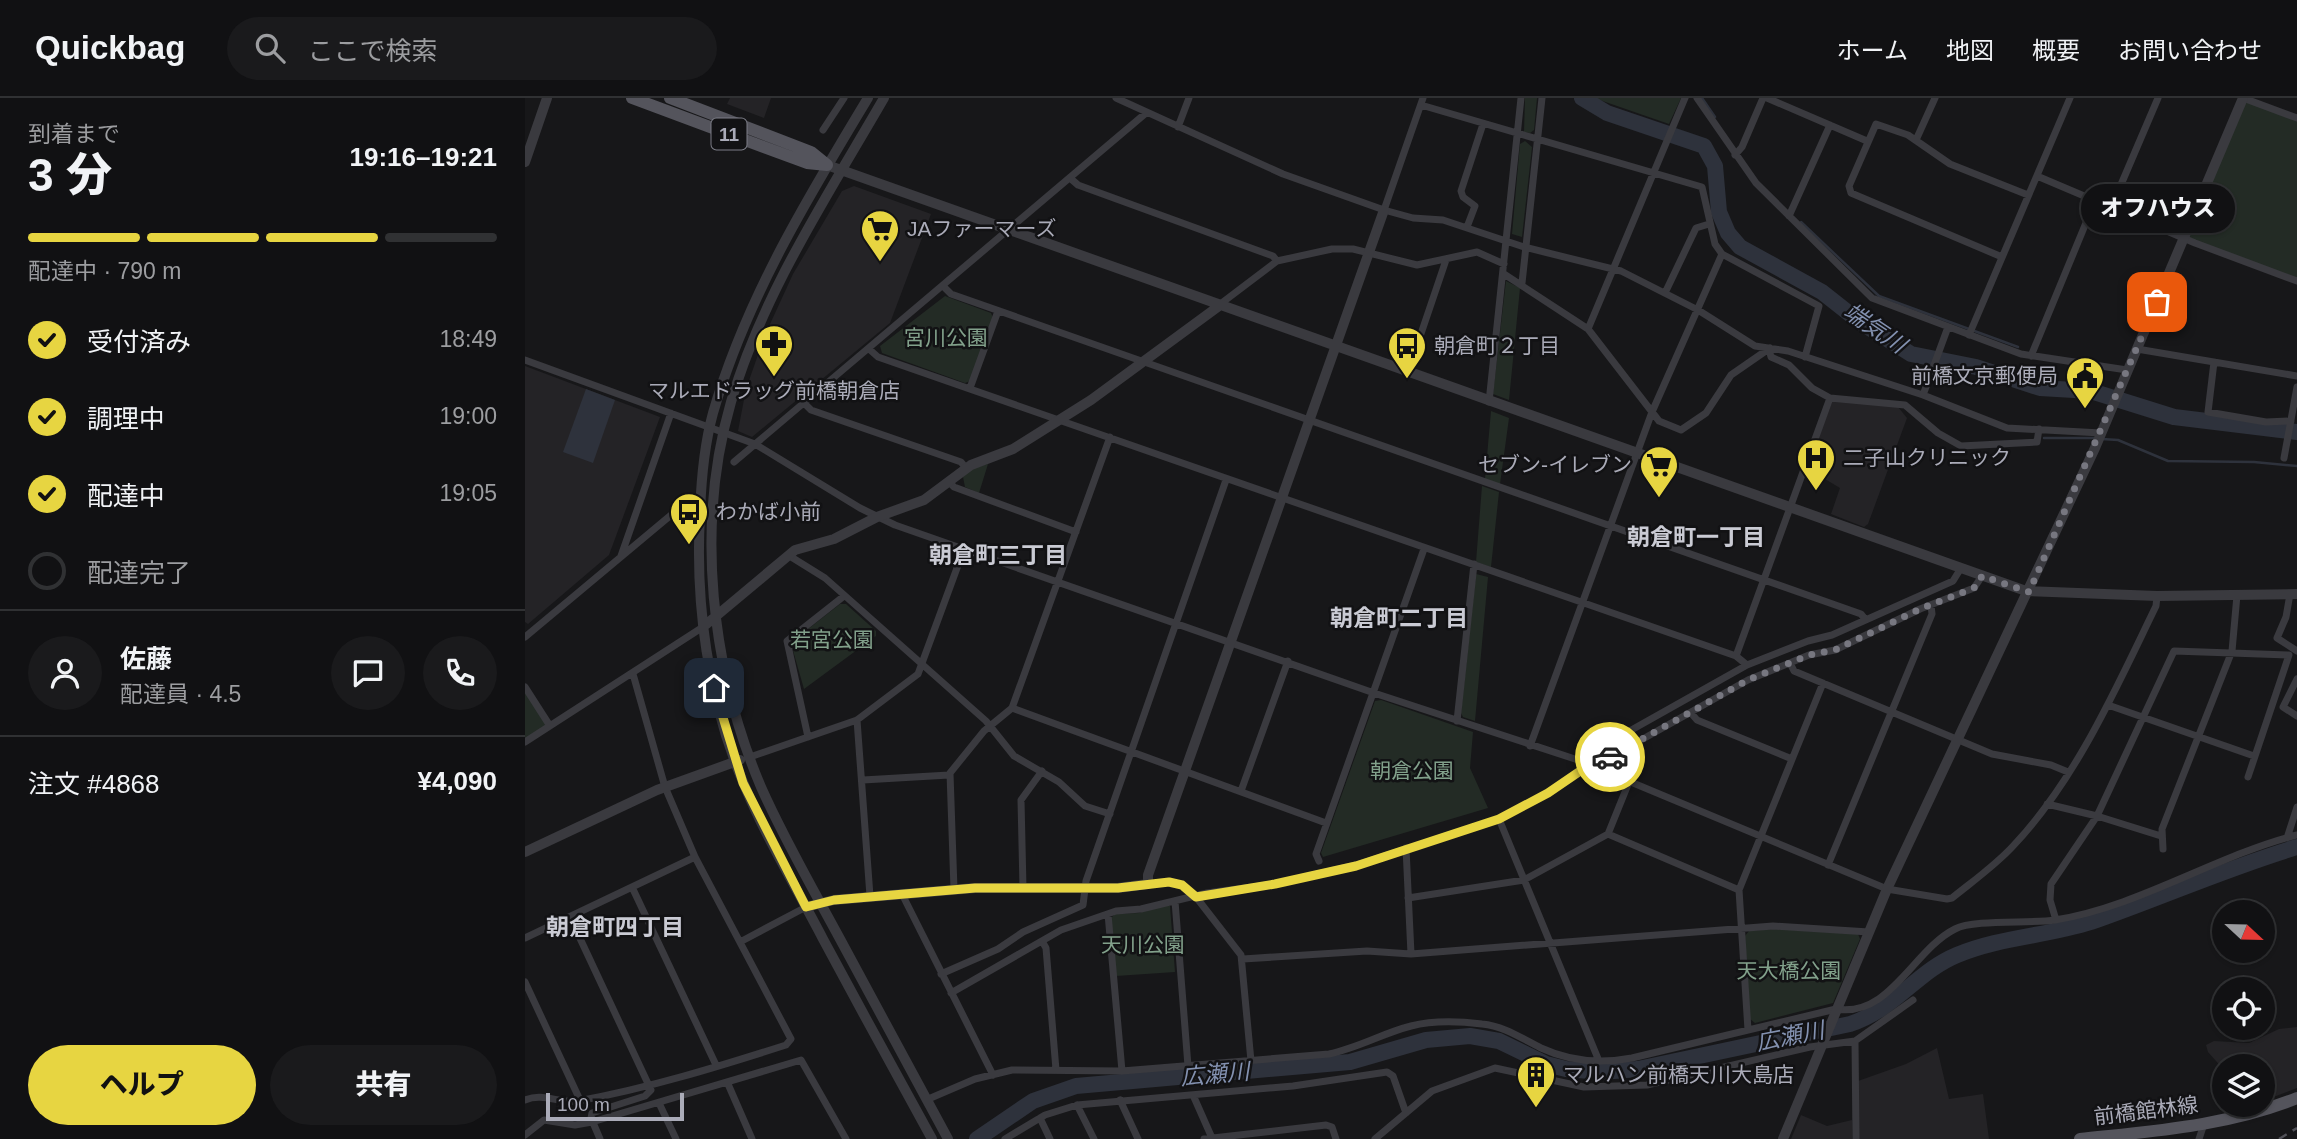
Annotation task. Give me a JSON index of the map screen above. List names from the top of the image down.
{
  "streets": {
    "main road": ["11", "前橋館林線"]
  },
  "districts": [
    "朝倉町一丁目",
    "朝倉町三丁目",
    "朝倉町二丁目",
    "朝倉町四丁目"
  ],
  "water": ["端気川", "広瀬川"],
  "parks": [
    "宮川公園",
    "若宮公園",
    "朝倉公園",
    "天川公園",
    "天大橋公園"
  ],
  "places": {
    "supermarket": ["JAファーマーズ", "セブン-イレブン"],
    "other": ["オフハウス"],
    "pharmacy": ["マルエドラッグ前橋朝倉店"],
    "bus stop": ["朝倉町２丁目", "わかば小前"],
    "public building": ["前橋文京郵便局"],
    "hospital": ["二子山クリニック"],
    "building": ["マルハン前橋天川大島店"]
  },
  "scale_bar": "100 m",
  "north": "right",
  "page": {
    "header": "Quickbag",
    "search": "ここで検索",
    "nav": [
      "ホーム",
      "地図",
      "概要",
      "お問い合わせ"
    ],
    "heading": ["3 分", "到着まで", "19:16–19:21"],
    "panel": [
      "佐藤",
      "配達員 · 4.5",
      "注文 #4868",
      "¥4,090"
    ],
    "bubble": "オフハウス",
    "bar": "配達中 · 790 m",
    "list": [
      ["受付済み", "18:49"],
      ["調理中", "19:00"],
      ["配達中", "19:05"],
      "配達完了"
    ],
    "buttons": ["ヘルプ", "共有"],
    "scale": "100 m"
  }
}
